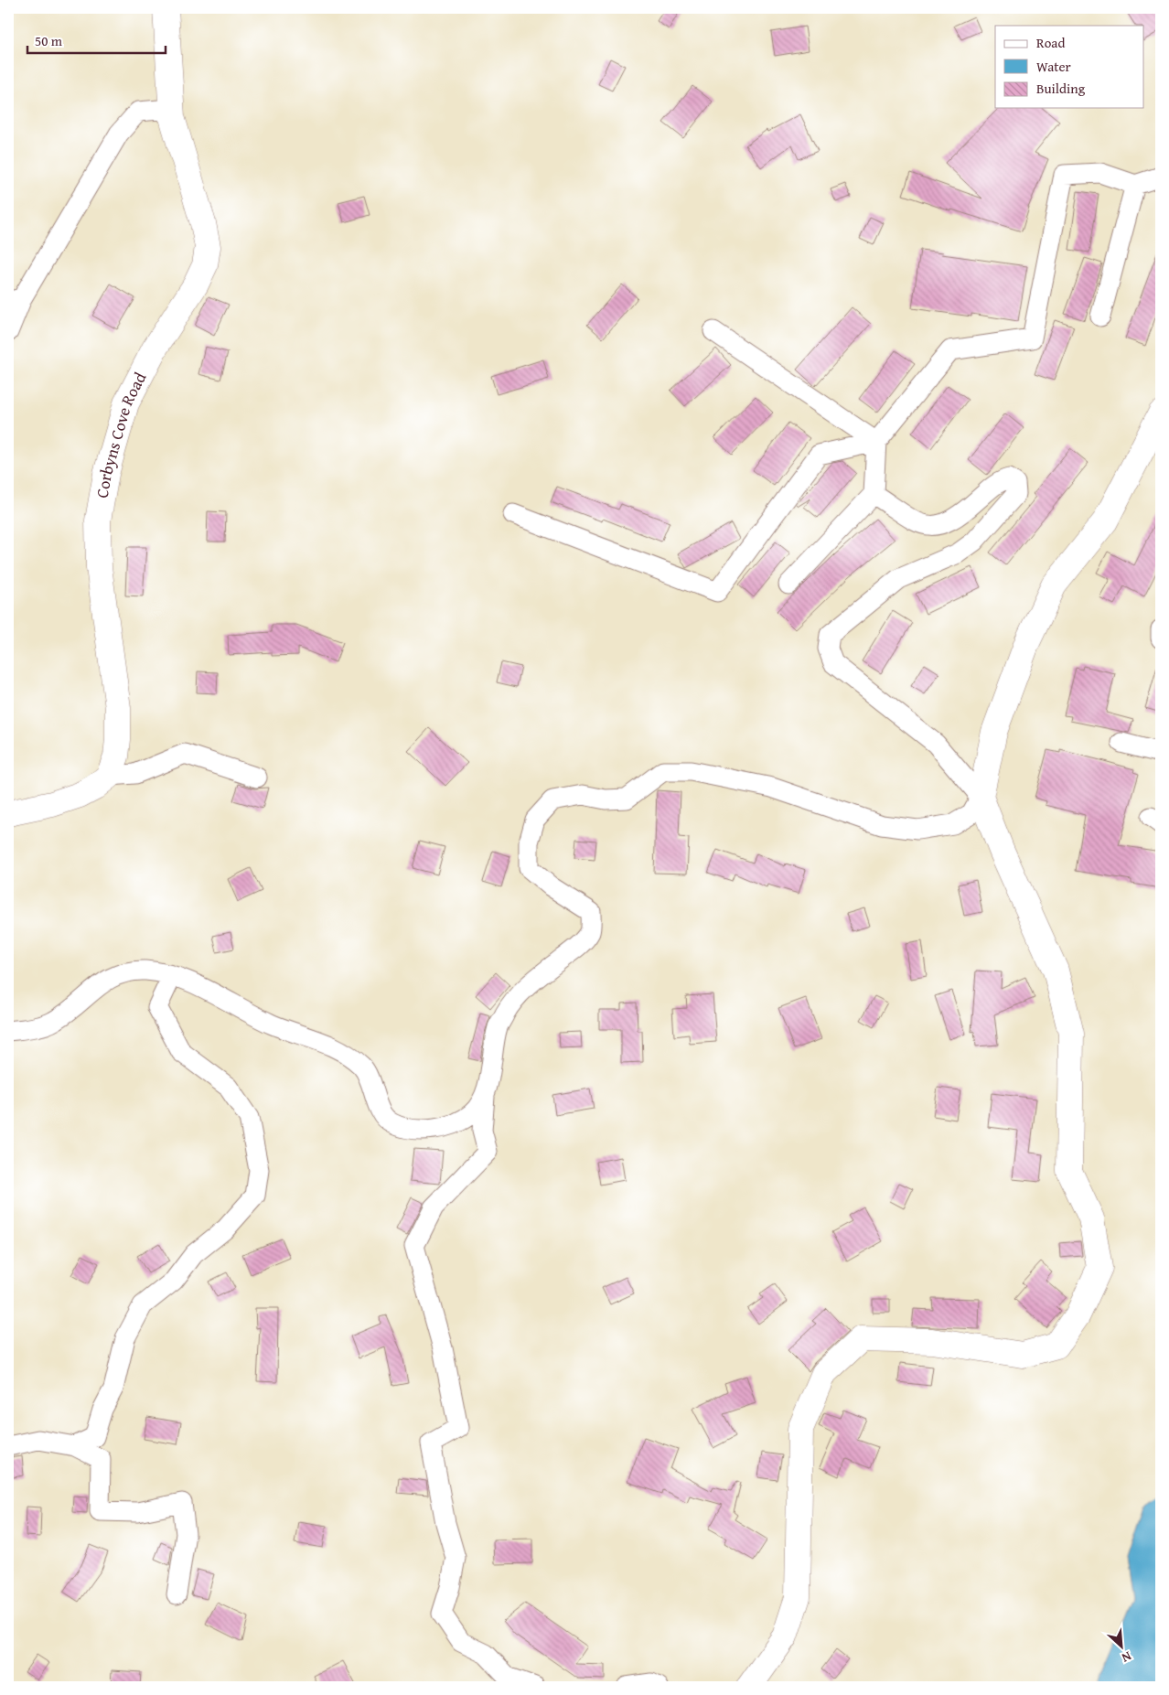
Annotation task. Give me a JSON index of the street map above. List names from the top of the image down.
{
  "streets": {
    "main road": ["Corbyns Cove Road"]
  },
  "legend": ["Road", "Water", "Building"],
  "scale_bar": "50 m",
  "north": "bottom right"
}
